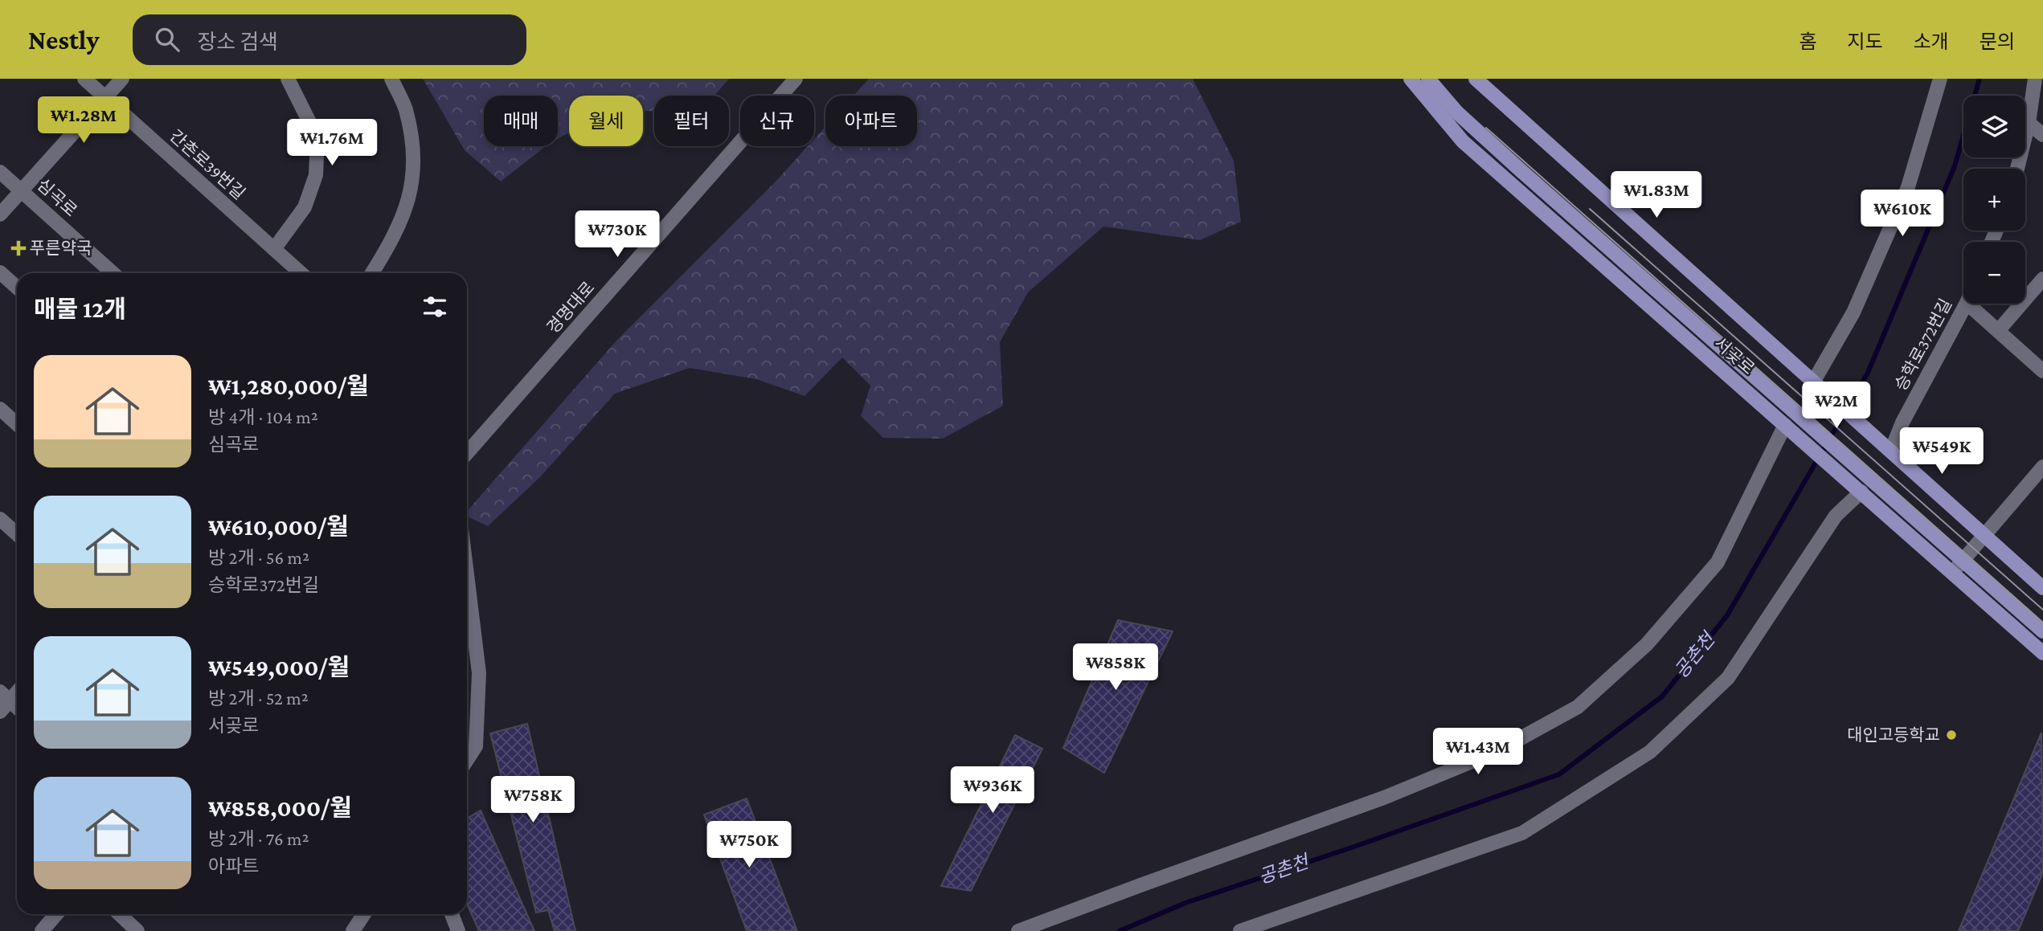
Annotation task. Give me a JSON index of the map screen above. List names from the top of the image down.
{
  "streets": {
    "main road": ["서곶로"],
    "street": [
      "간촌로39번길",
      "심곡로",
      "경명대로",
      "승학로372번길"
    ]
  },
  "crossings": [
    ["간촌로39번길", "심곡로"],
    ["승학로372번길", "서곶로"]
  ],
  "water": ["공촌천"],
  "places": {
    "health": ["푸른약국"],
    "other": ["대인고등학교"]
  },
  "page": {
    "header": "Nestly",
    "search": "장소 검색",
    "nav": [
      "홈",
      "지도",
      "소개",
      "문의"
    ],
    "map_buttons": ["+", "−"],
    "chip": [
      "매매",
      "월세",
      "필터",
      "신규",
      "아파트"
    ],
    "price": [
      "₩1.28M",
      "₩1.76M",
      "₩1.83M",
      "₩610K",
      "₩730K",
      "₩2M",
      "₩549K",
      "₩858K",
      "₩1.43M",
      "₩936K",
      "₩758K",
      "₩750K"
    ],
    "heading": "매물 12개",
    "list": [
      {
        "name": "₩1,280,000/월",
        "note": "방 4개 · 104 m² · 심곡로"
      },
      {
        "name": "₩610,000/월",
        "note": "방 2개 · 56 m² · 승학로372번길"
      },
      {
        "name": "₩549,000/월",
        "note": "방 2개 · 52 m² · 서곶로"
      },
      {
        "name": "₩858,000/월",
        "note": "방 2개 · 76 m² · 아파트"
      }
    ]
  }
}
